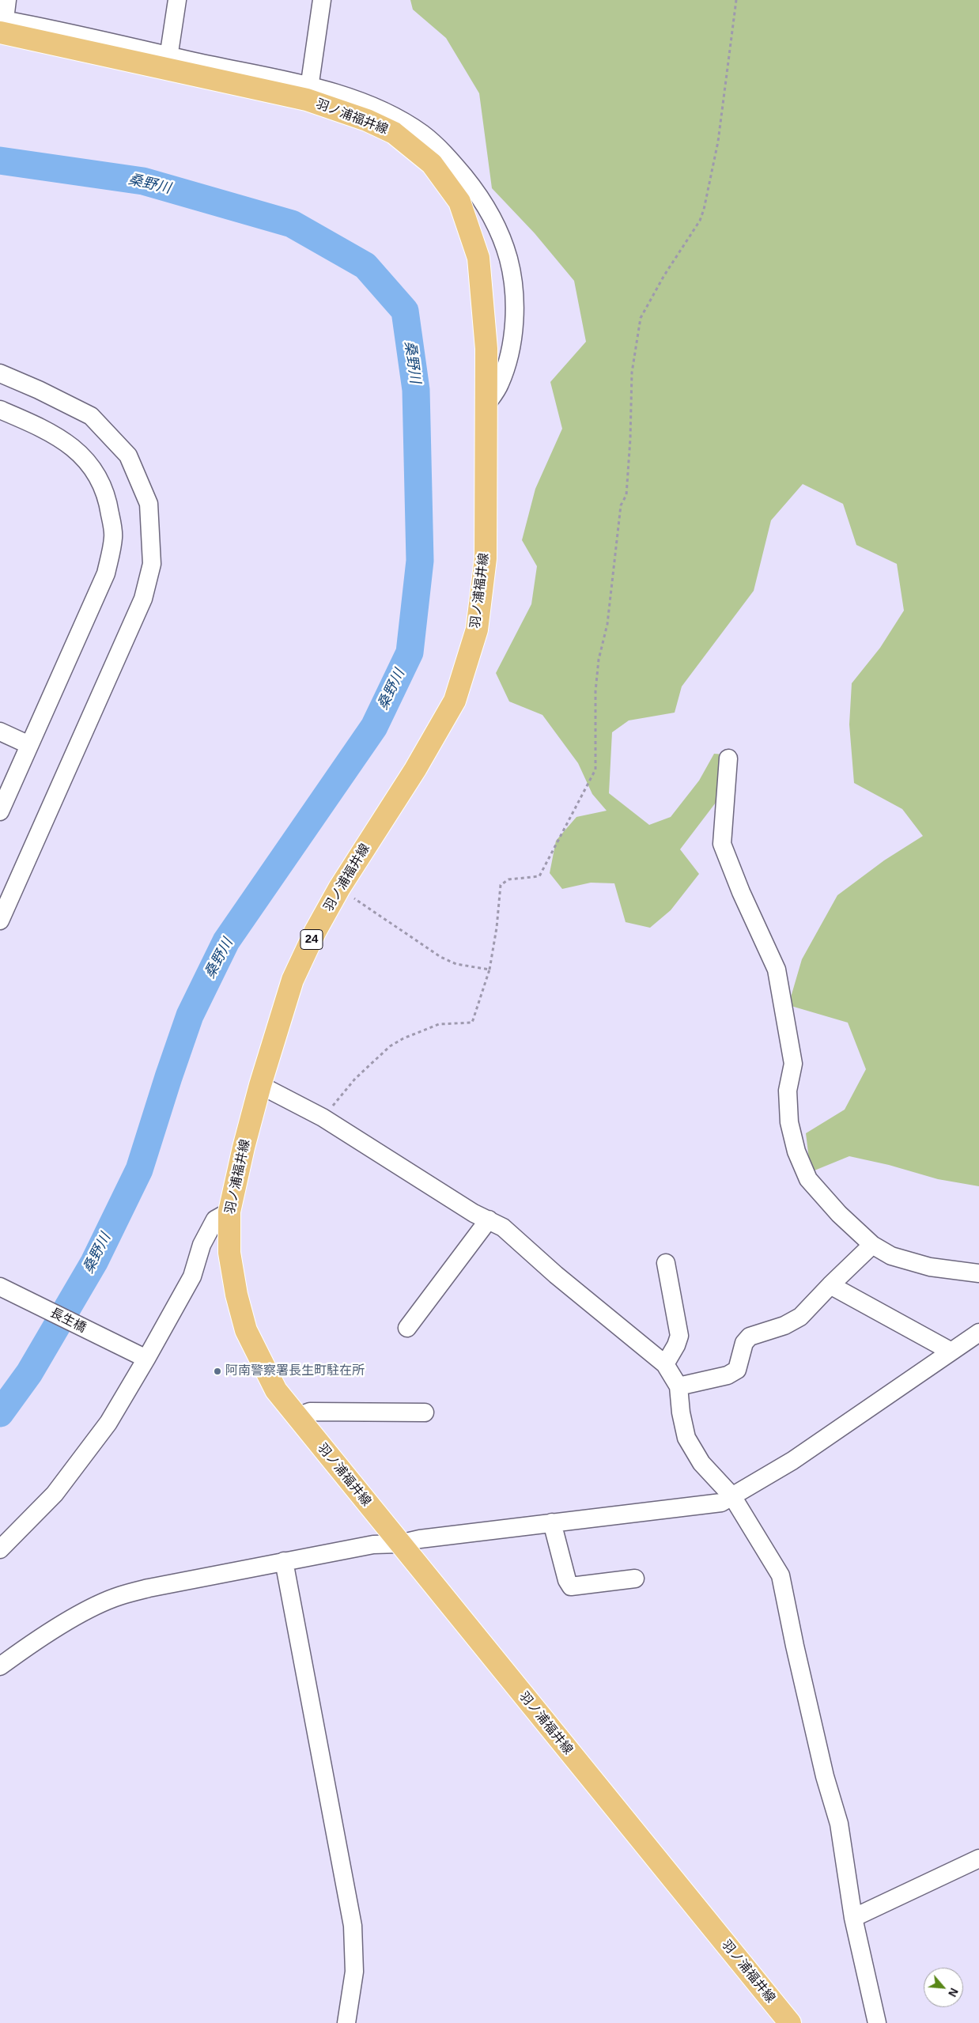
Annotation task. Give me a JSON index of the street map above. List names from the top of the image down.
{
  "streets": {
    "main road": ["羽ノ浦福井線", "24"],
    "street": ["長生橋"]
  },
  "water": ["桑野川"],
  "places": ["阿南警察署長生町駐在所"],
  "north": "bottom right"
}
